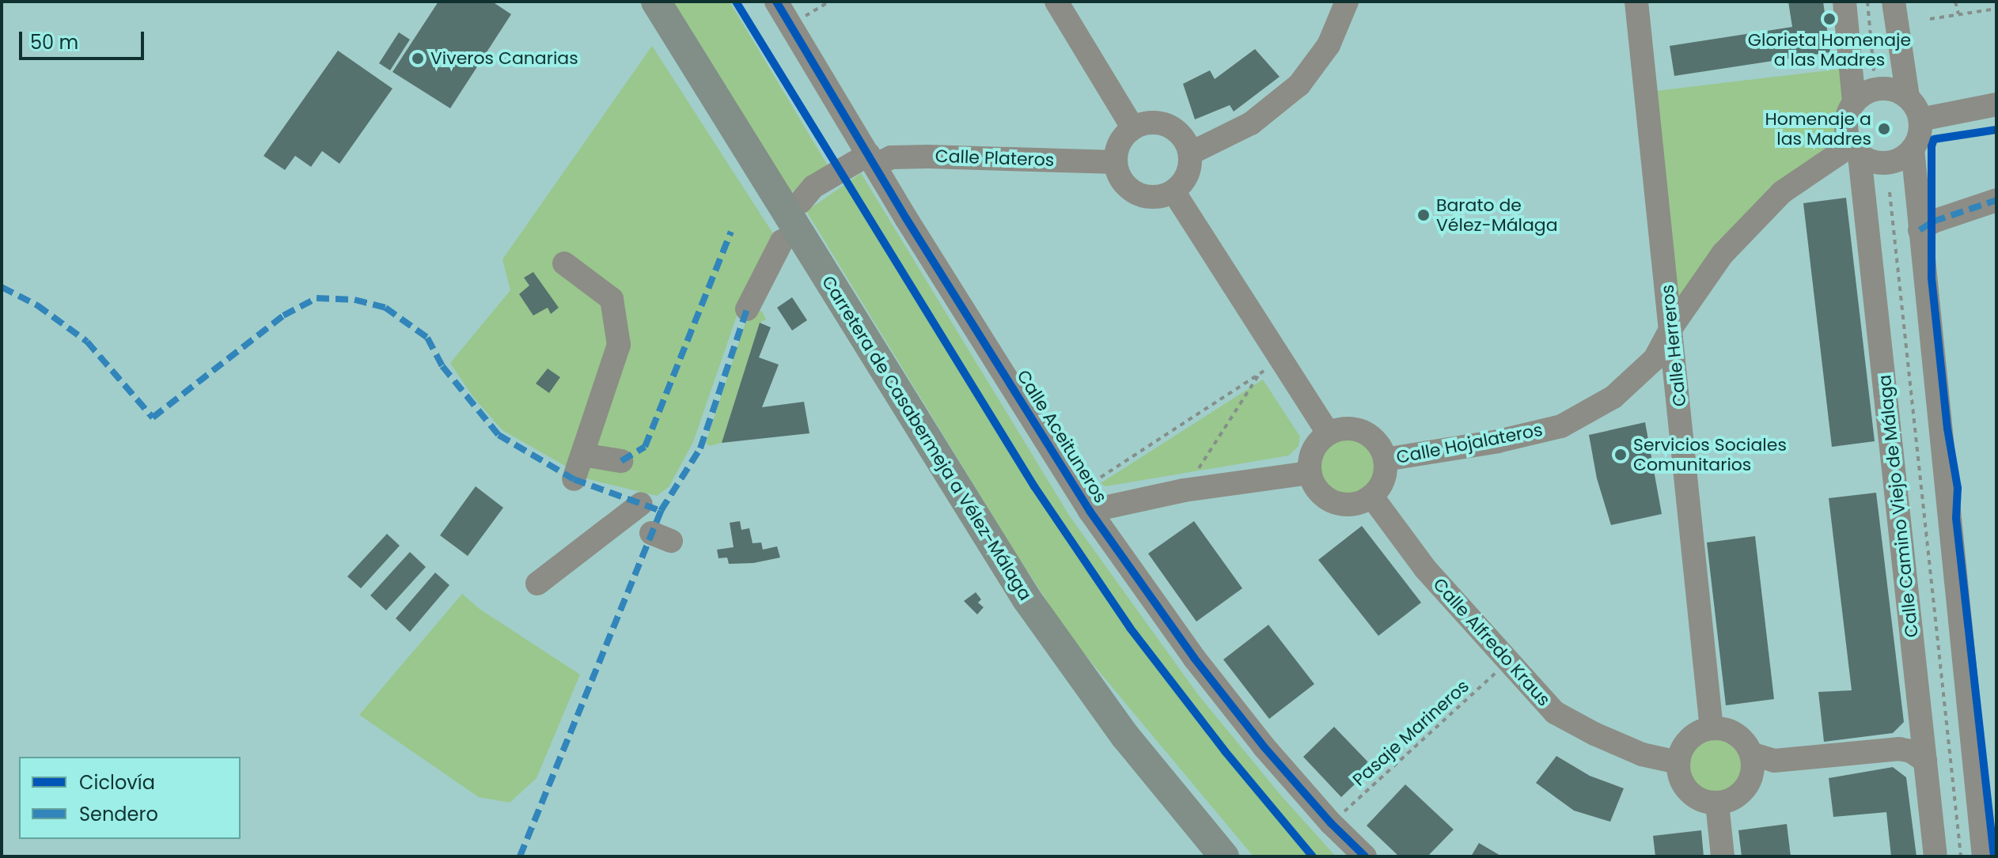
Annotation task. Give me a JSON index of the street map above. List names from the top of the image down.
{
  "streets": {
    "main road": ["Carretera de Casabermeja a Vélez-Málaga"],
    "street": [
      "Calle Plateros",
      "Calle Herreros",
      "Calle Aceituneros",
      "Calle Hojalateros",
      "Calle Camino Viejo de Málaga",
      "Calle Alfredo Kraus"
    ],
    "path": ["Pasaje Marineros"]
  },
  "crossings": [
    ["Calle Plateros", "Calle Aceituneros"],
    ["Calle Herreros", "Calle Hojalateros"],
    ["Calle Herreros", "Calle Alfredo Kraus"],
    ["Calle Aceituneros", "Pasaje Marineros"],
    ["Calle Hojalateros", "Calle Camino Viejo de Málaga"],
    ["Calle Hojalateros", "Calle Alfredo Kraus"],
    ["Calle Alfredo Kraus", "Pasaje Marineros"]
  ],
  "places": [
    "Glorieta Homenaje a las Madres",
    "Viveros Canarias",
    "Homenaje a las Madres",
    "Barato de Vélez-Málaga",
    "Servicios Sociales Comunitarios"
  ],
  "legend": ["Ciclovía", "Sendero"],
  "scale_bar": "50 m"
}
